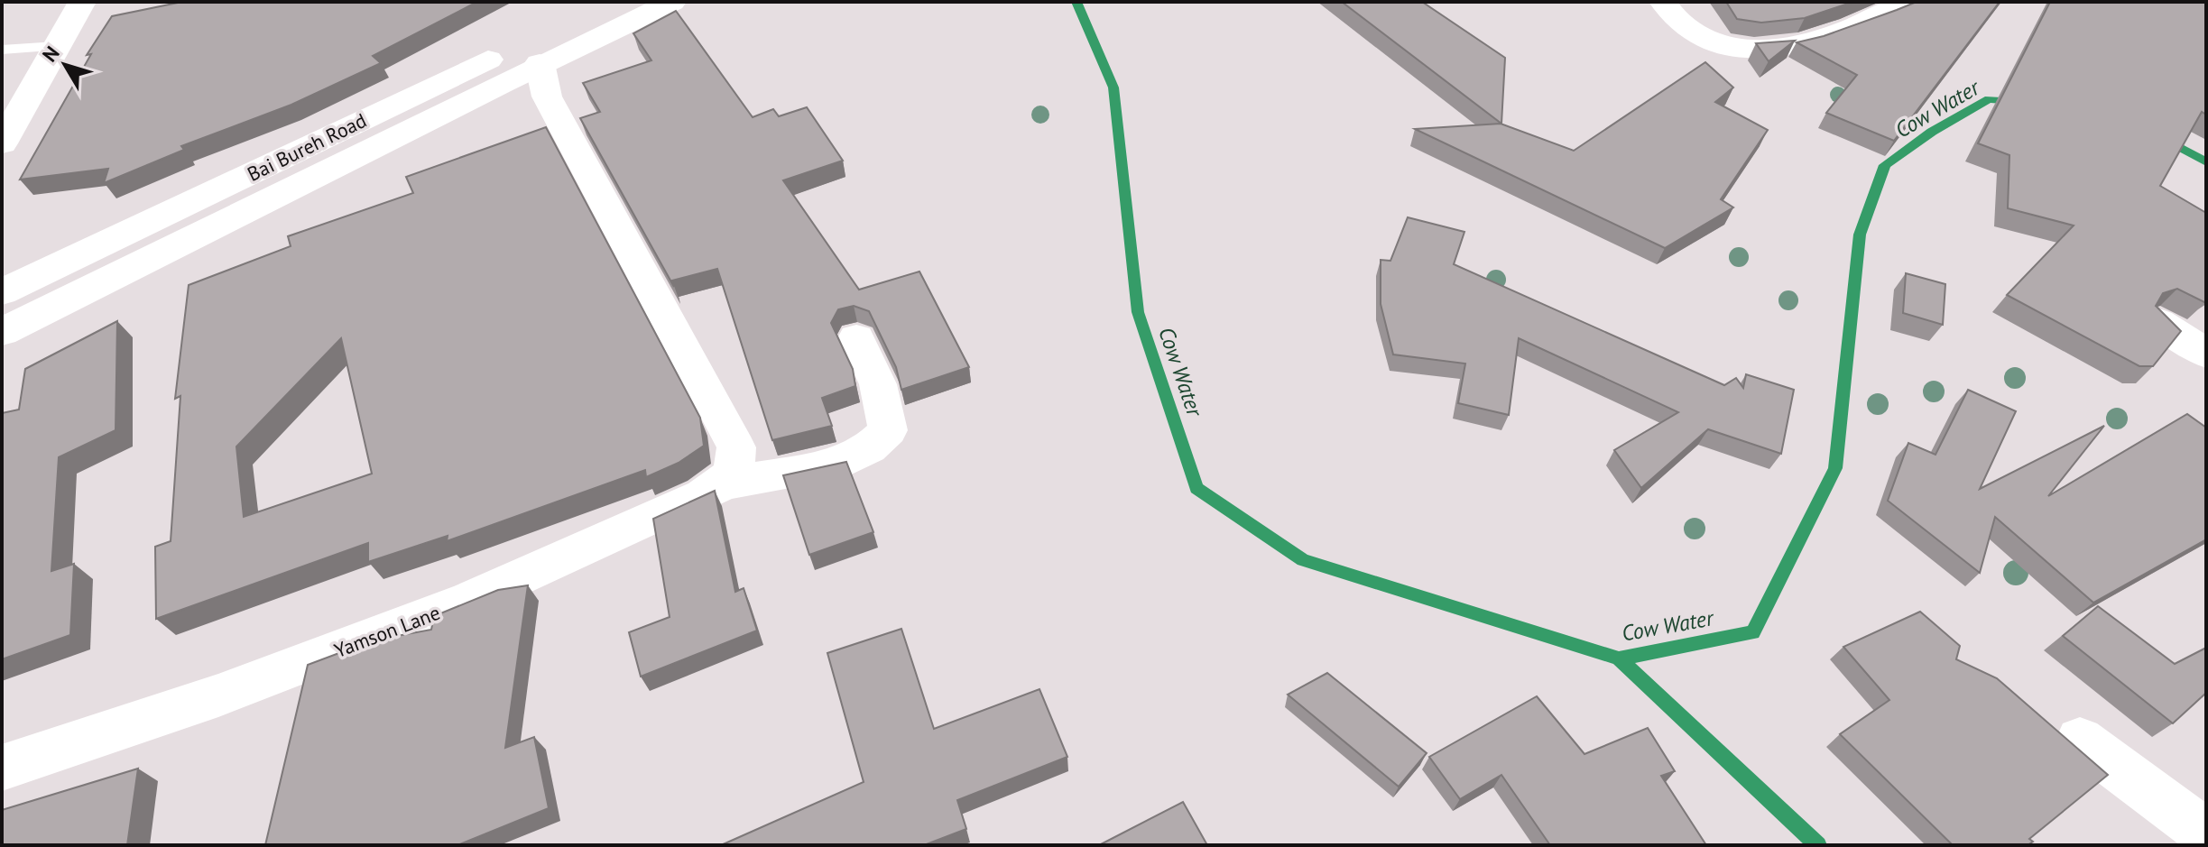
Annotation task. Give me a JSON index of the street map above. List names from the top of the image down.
{
  "streets": {
    "main road": ["Bai Bureh Road", "Yamson Lane"]
  },
  "water": ["Cow Water"],
  "north": "top left"
}
